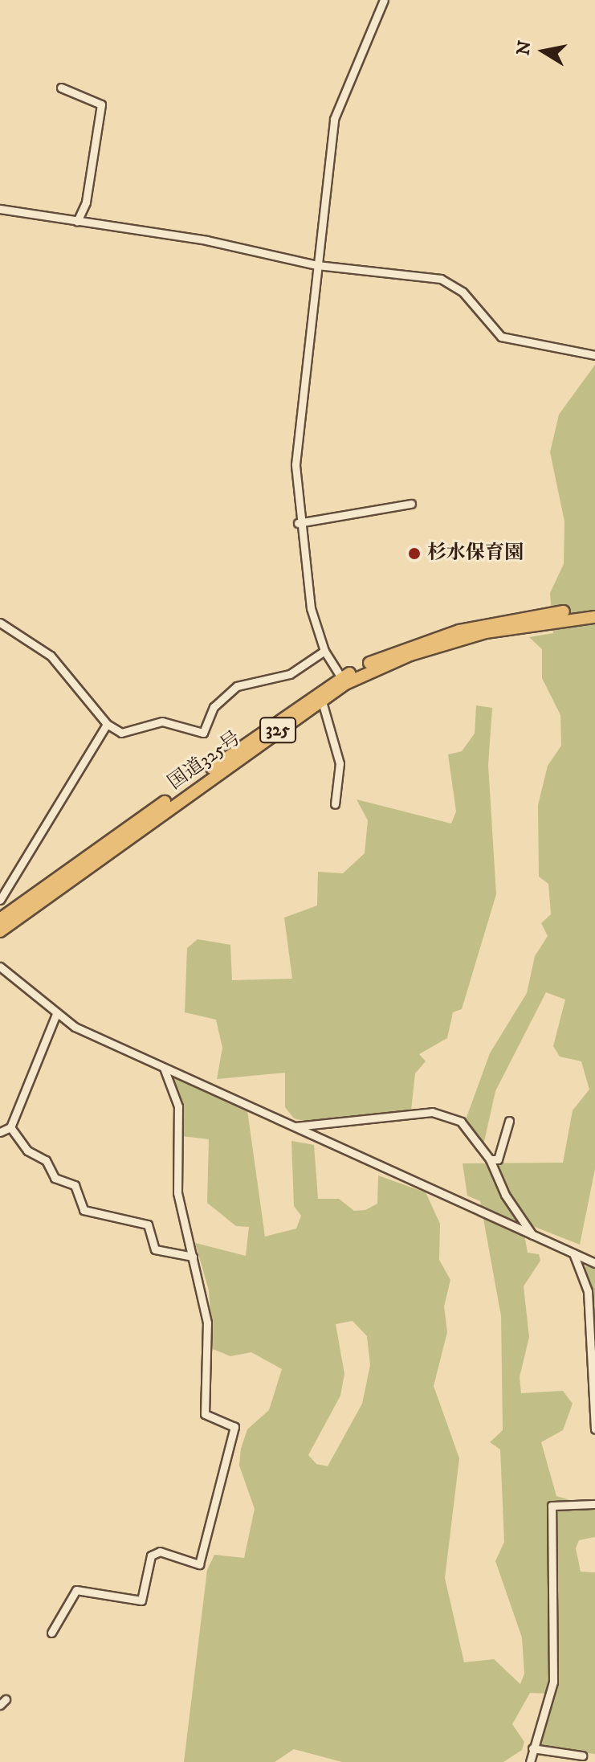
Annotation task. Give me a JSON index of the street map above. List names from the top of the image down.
{
  "streets": {
    "highway": ["325", "国道325号"]
  },
  "places": ["杉水保育園"],
  "north": "left"
}
